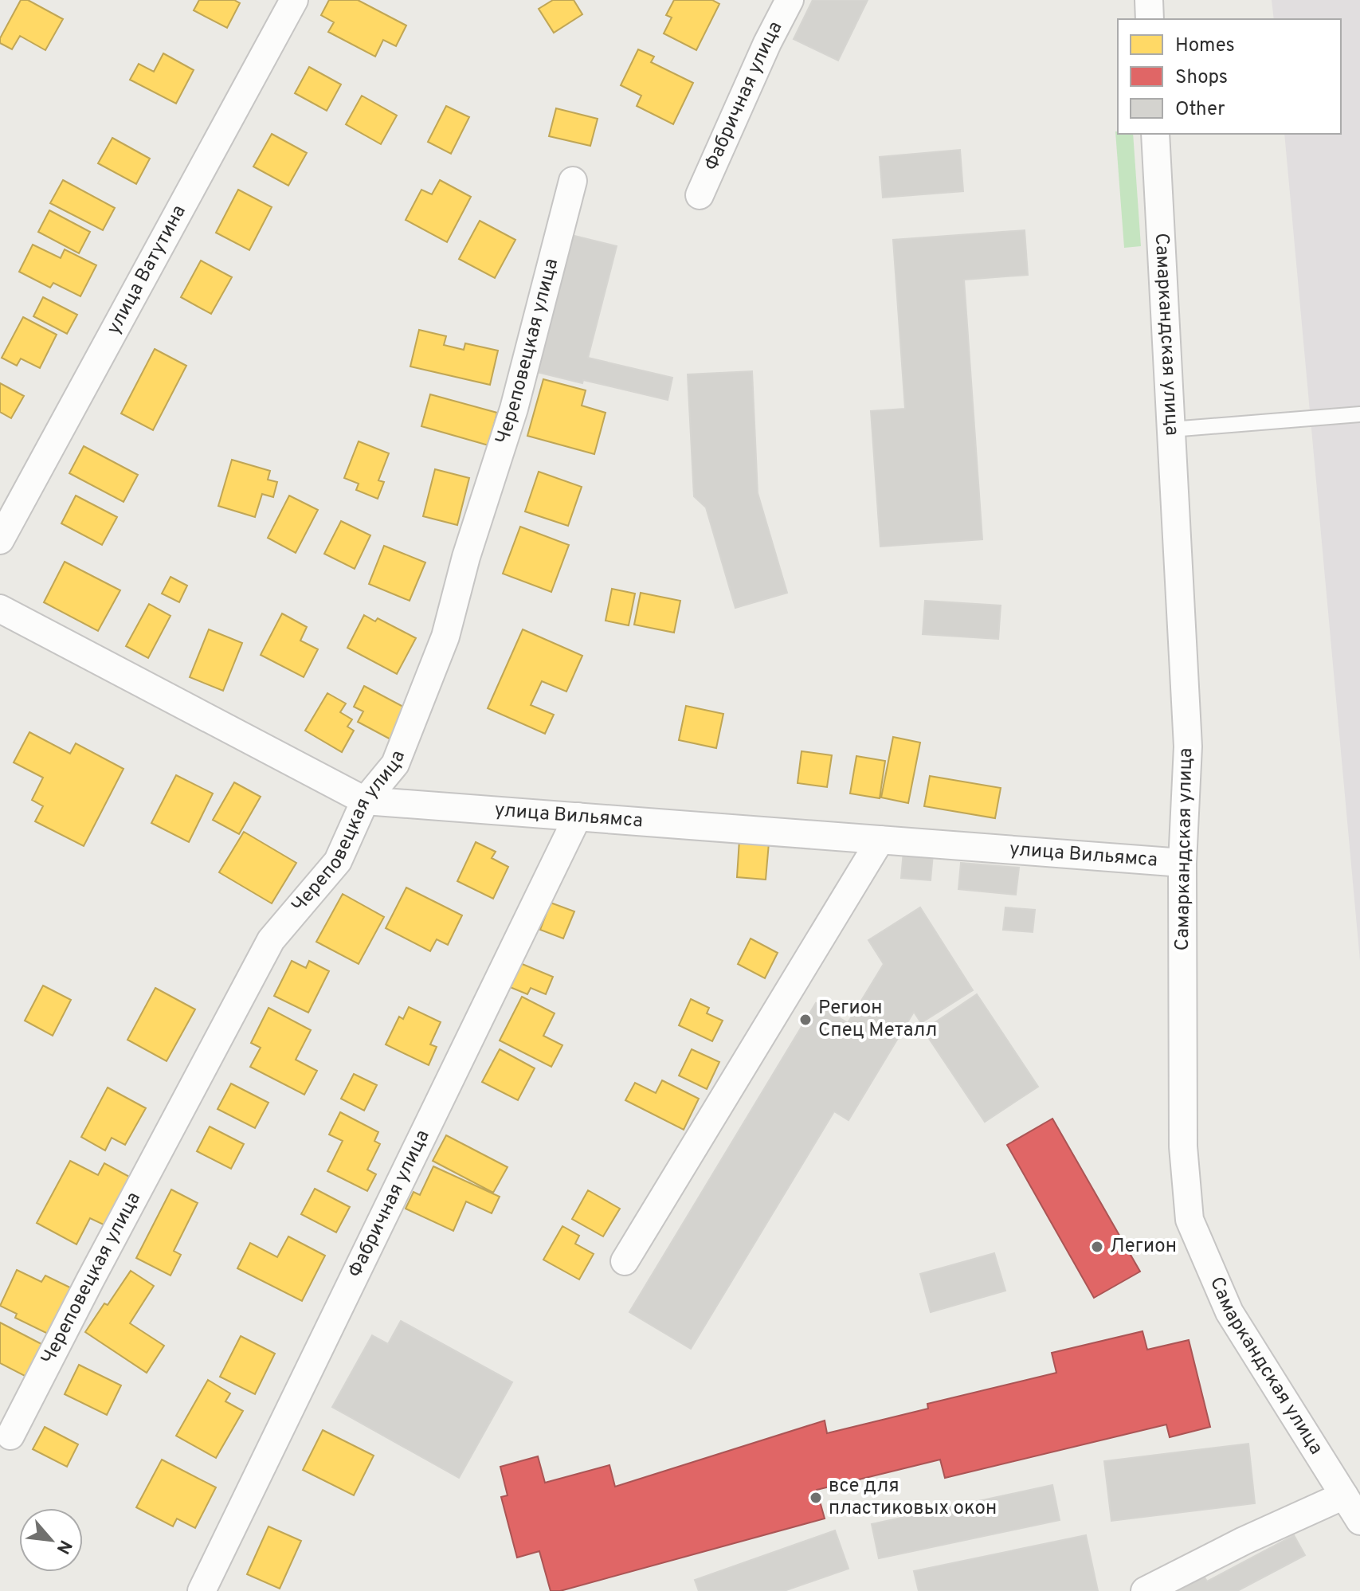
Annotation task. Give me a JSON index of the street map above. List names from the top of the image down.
{
  "streets": {
    "street": [
      "Фабричная улица",
      "улица Ватутина",
      "Самаркандская улица",
      "Череповецкая улица",
      "улица Вильямса"
    ]
  },
  "crossings": [
    ["Фабричная улица", "улица Вильямса"],
    ["Самаркандская улица", "улица Вильямса"],
    ["Череповецкая улица", "улица Вильямса"]
  ],
  "places": ["Регион Спец Металл", "Легион", "все для пластиковых окон"],
  "legend": ["Homes", "Shops", "Other"],
  "north": "bottom right"
}
